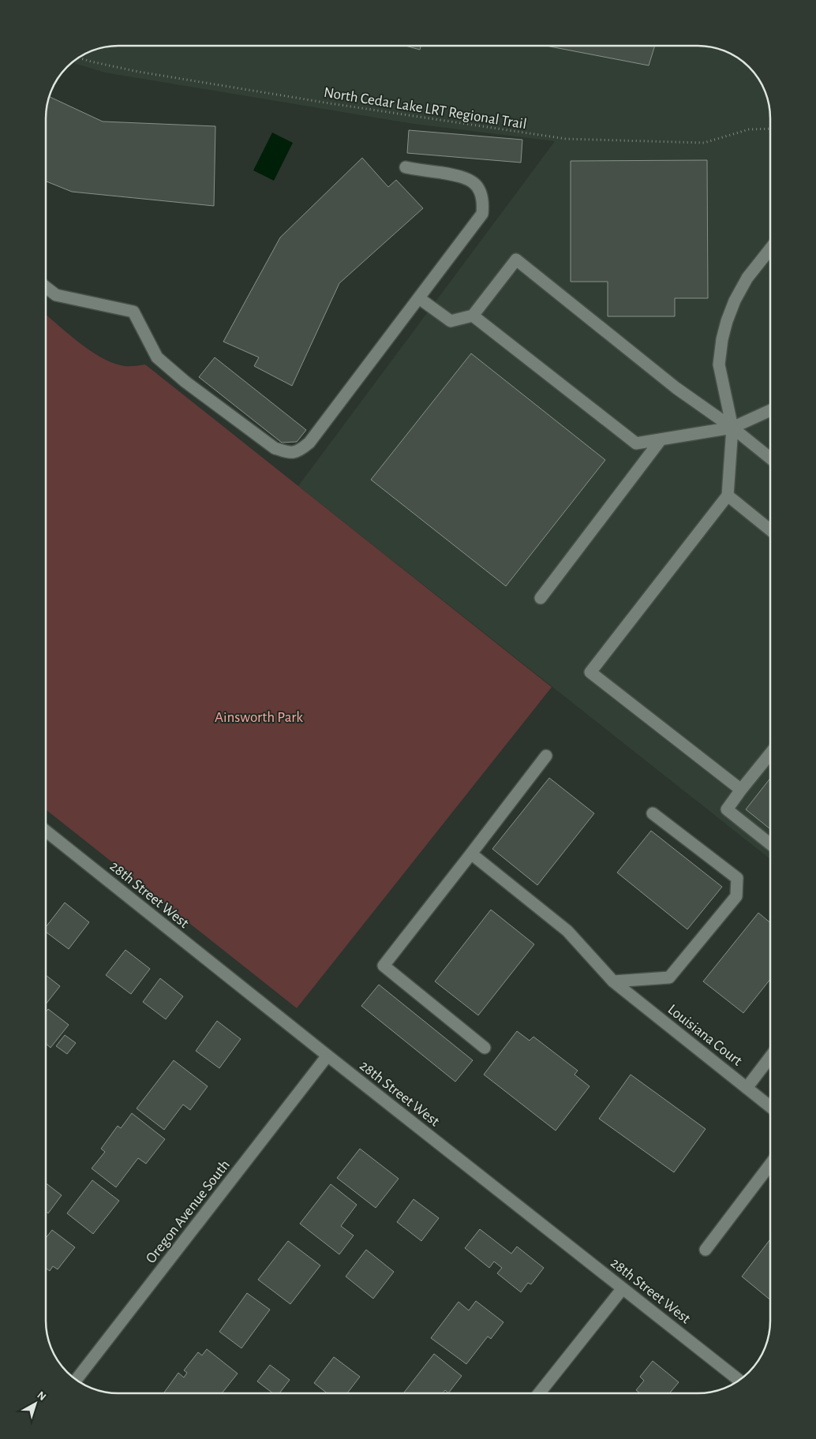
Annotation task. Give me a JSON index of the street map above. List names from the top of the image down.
{
  "streets": {
    "street": ["28th Street West", "Louisiana Court", "Oregon Avenue South"],
    "path": ["North Cedar Lake LRT Regional Trail"]
  },
  "crossings": [
    ["28th Street West", "Oregon Avenue South"]
  ],
  "parks": ["Ainsworth Park"],
  "north": "top right"
}
